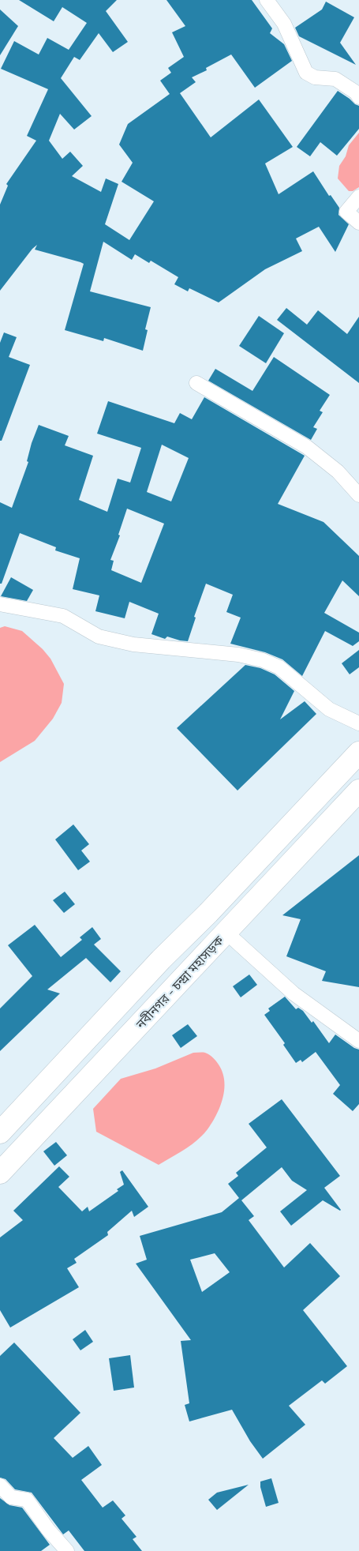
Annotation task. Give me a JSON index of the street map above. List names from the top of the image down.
{
  "streets": {
    "highway": ["নবীনগর - চন্দ্রা মহাসড়ক"]
  }
}
